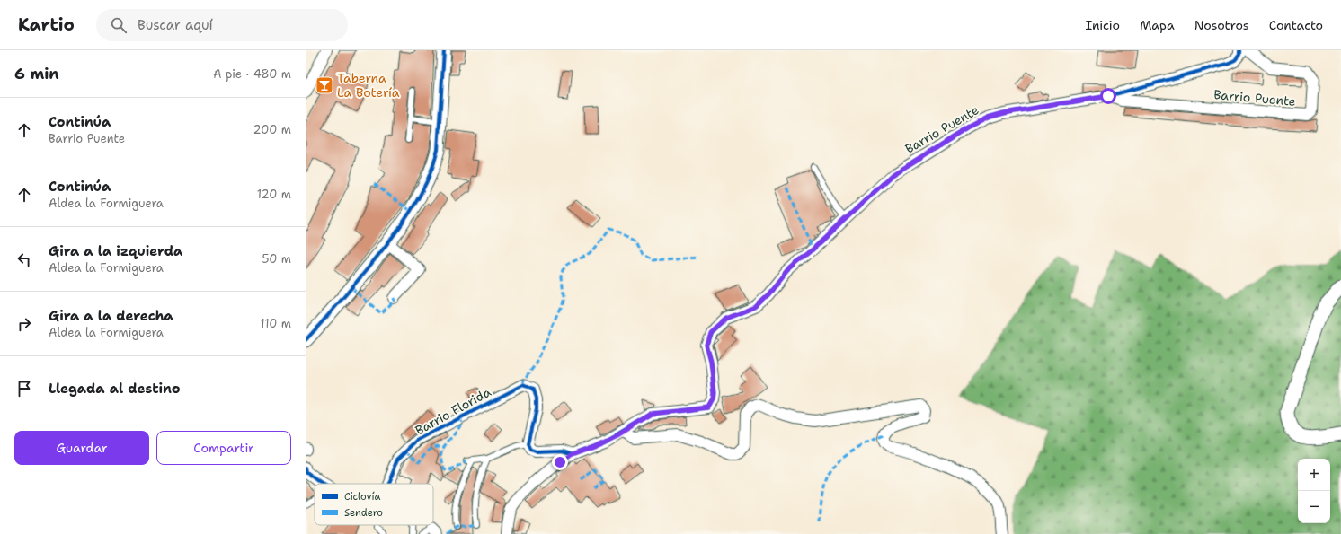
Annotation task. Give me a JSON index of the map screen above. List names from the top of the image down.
{
  "streets": {
    "street": ["Barrio Puente", "Barrio Florida"]
  },
  "places": {
    "bar": ["Taberna La Botería"]
  },
  "legend": ["Ciclovía", "Sendero"],
  "page": {
    "header": "Kartio",
    "search": "Buscar aquí",
    "nav": [
      "Inicio",
      "Mapa",
      "Nosotros",
      "Contacto"
    ],
    "heading": ["6 min", "A pie · 480 m"],
    "list": [
      ["Continúa", "Barrio Puente", "200 m"],
      ["Continúa", "Aldea la Formiguera", "120 m"],
      ["Gira a la izquierda", "Aldea la Formiguera", "50 m"],
      ["Gira a la derecha", "Aldea la Formiguera", "110 m"],
      "Llegada al destino"
    ],
    "buttons": ["Guardar", "Compartir"],
    "map_buttons": ["+", "−"]
  }
}
